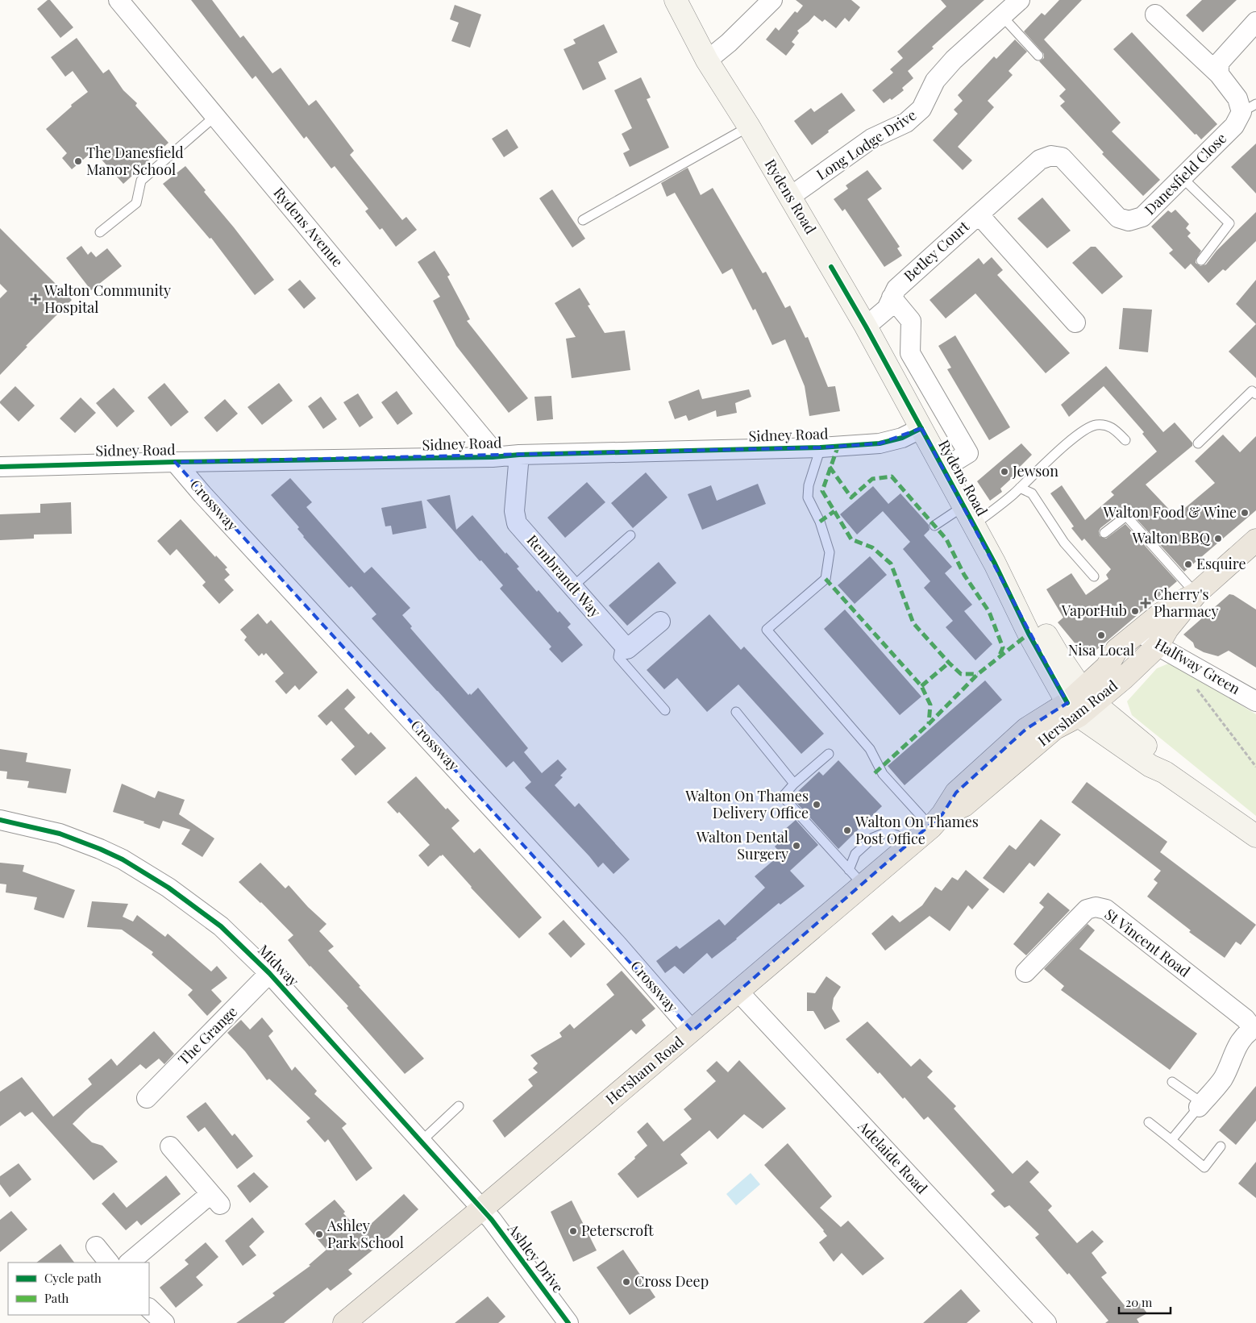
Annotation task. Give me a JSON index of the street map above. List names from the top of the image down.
{
  "streets": {
    "main road": ["Hersham Road"],
    "street": [
      "Long Lodge Drive",
      "Danesfield Close",
      "Rydens Road",
      "Rydens Avenue",
      "Betley Court",
      "Sidney Road",
      "Crossway",
      "Rembrandt Way",
      "Halfway Green",
      "St Vincent Road",
      "Midway",
      "The Grange",
      "Adelaide Road",
      "Ashley Drive"
    ]
  },
  "crossings": [
    ["Long Lodge Drive", "Rydens Road"],
    ["Danesfield Close", "Betley Court"],
    ["Rydens Road", "Betley Court"],
    ["Rydens Road", "Sidney Road"],
    ["Rydens Road", "Hersham Road"],
    ["Rydens Avenue", "Sidney Road"],
    ["Sidney Road", "Crossway"],
    ["Sidney Road", "Rembrandt Way"],
    ["Crossway", "Hersham Road"],
    ["Halfway Green", "Hersham Road"],
    ["Hersham Road", "Midway"],
    ["Hersham Road", "Adelaide Road"],
    ["Hersham Road", "Ashley Drive"],
    ["Midway", "The Grange"],
    ["Midway", "Ashley Drive"]
  ],
  "places": {
    "other": [
      "The Danesfield Manor School",
      "Jewson",
      "Walton Food & Wine",
      "Walton BBQ",
      "Esquire",
      "VaporHub",
      "Nisa Local",
      "Walton On Thames Delivery Office",
      "Walton On Thames Post Office",
      "Walton Dental Surgery",
      "Peterscroft",
      "Ashley Park School",
      "Cross Deep"
    ],
    "health": ["Walton Community Hospital", "Cherry's Pharmacy"]
  },
  "legend": ["Cycle path", "Path"],
  "scale_bar": "20 m"
}
